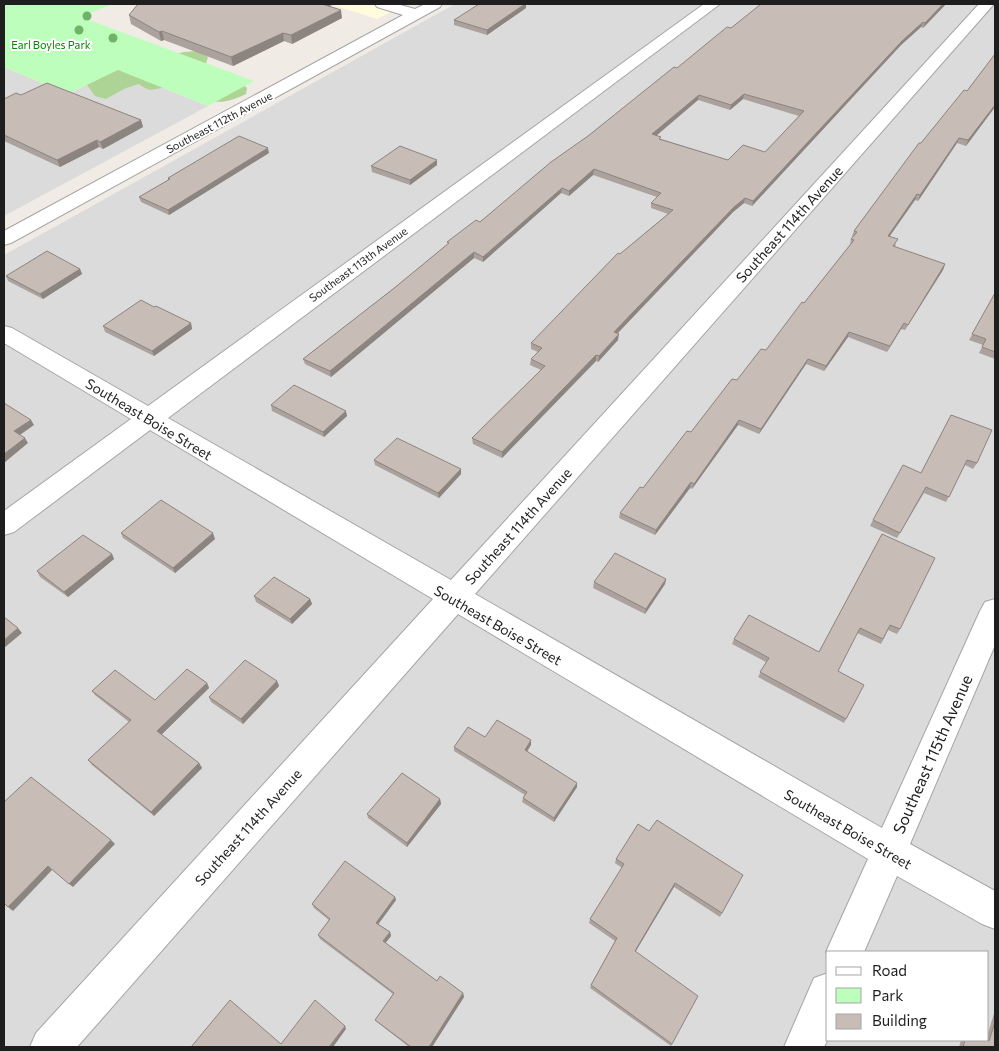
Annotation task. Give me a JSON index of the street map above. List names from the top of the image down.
{
  "streets": {
    "street": [
      "Southeast 112th Avenue",
      "Southeast 114th Avenue",
      "Southeast 113th Avenue",
      "Southeast Boise Street",
      "Southeast 115th Avenue"
    ]
  },
  "crossings": [
    ["Southeast 114th Avenue", "Southeast Boise Street"],
    ["Southeast 113th Avenue", "Southeast Boise Street"],
    ["Southeast Boise Street", "Southeast 115th Avenue"]
  ],
  "parks": ["Earl Boyles Park"],
  "legend": ["Road", "Park", "Building"]
}
